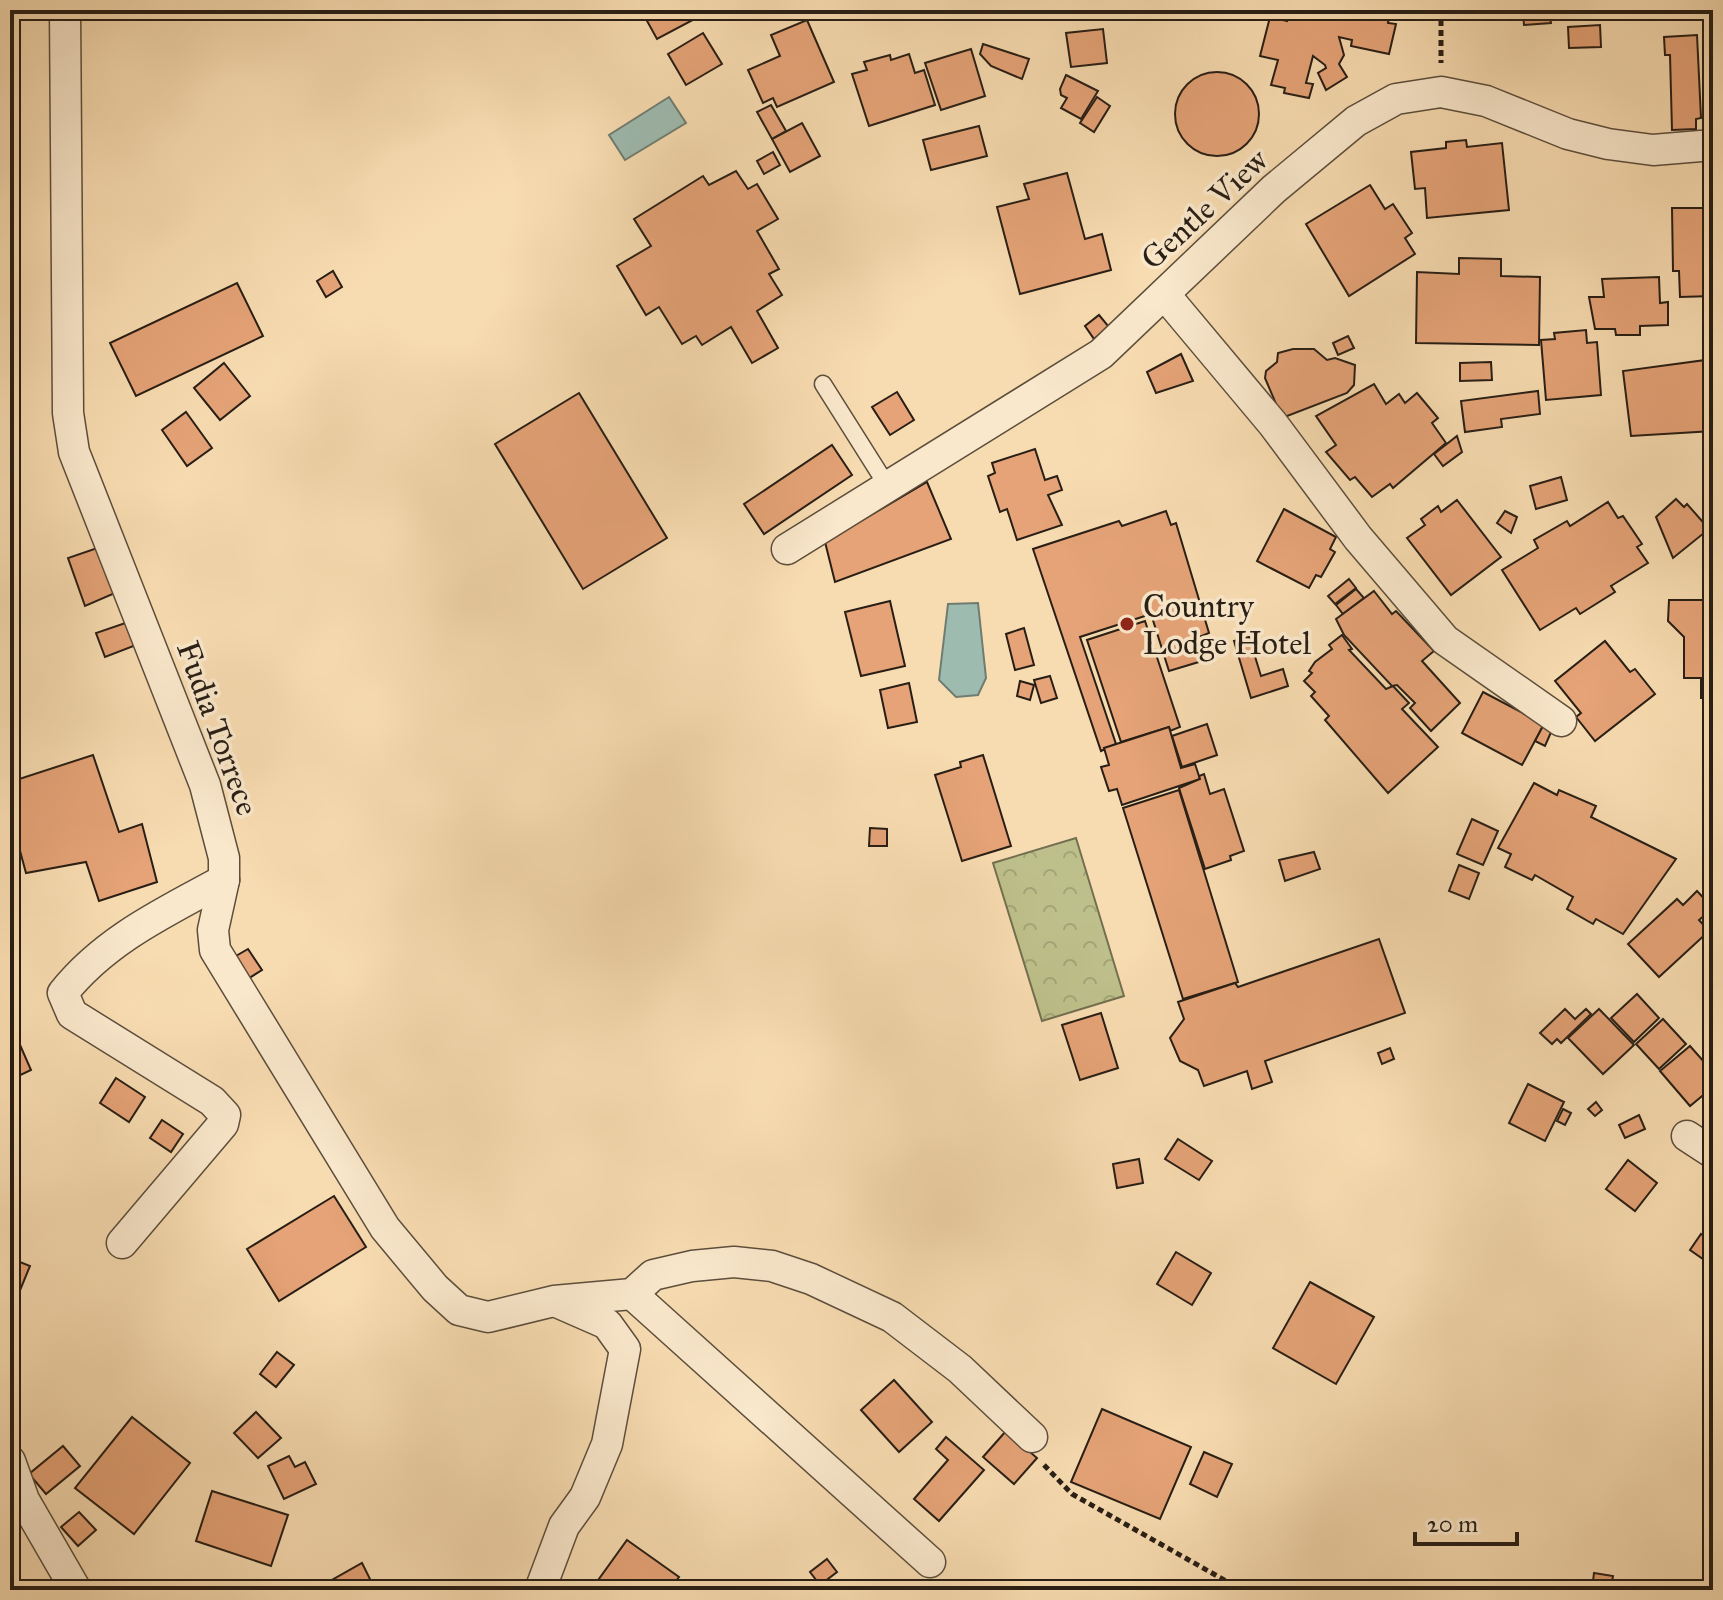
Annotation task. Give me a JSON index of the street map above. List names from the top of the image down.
{
  "streets": {
    "street": ["Gentle View", "Fudia Torrece"]
  },
  "places": ["Country Lodge Hotel"],
  "scale_bar": "20 m"
}
